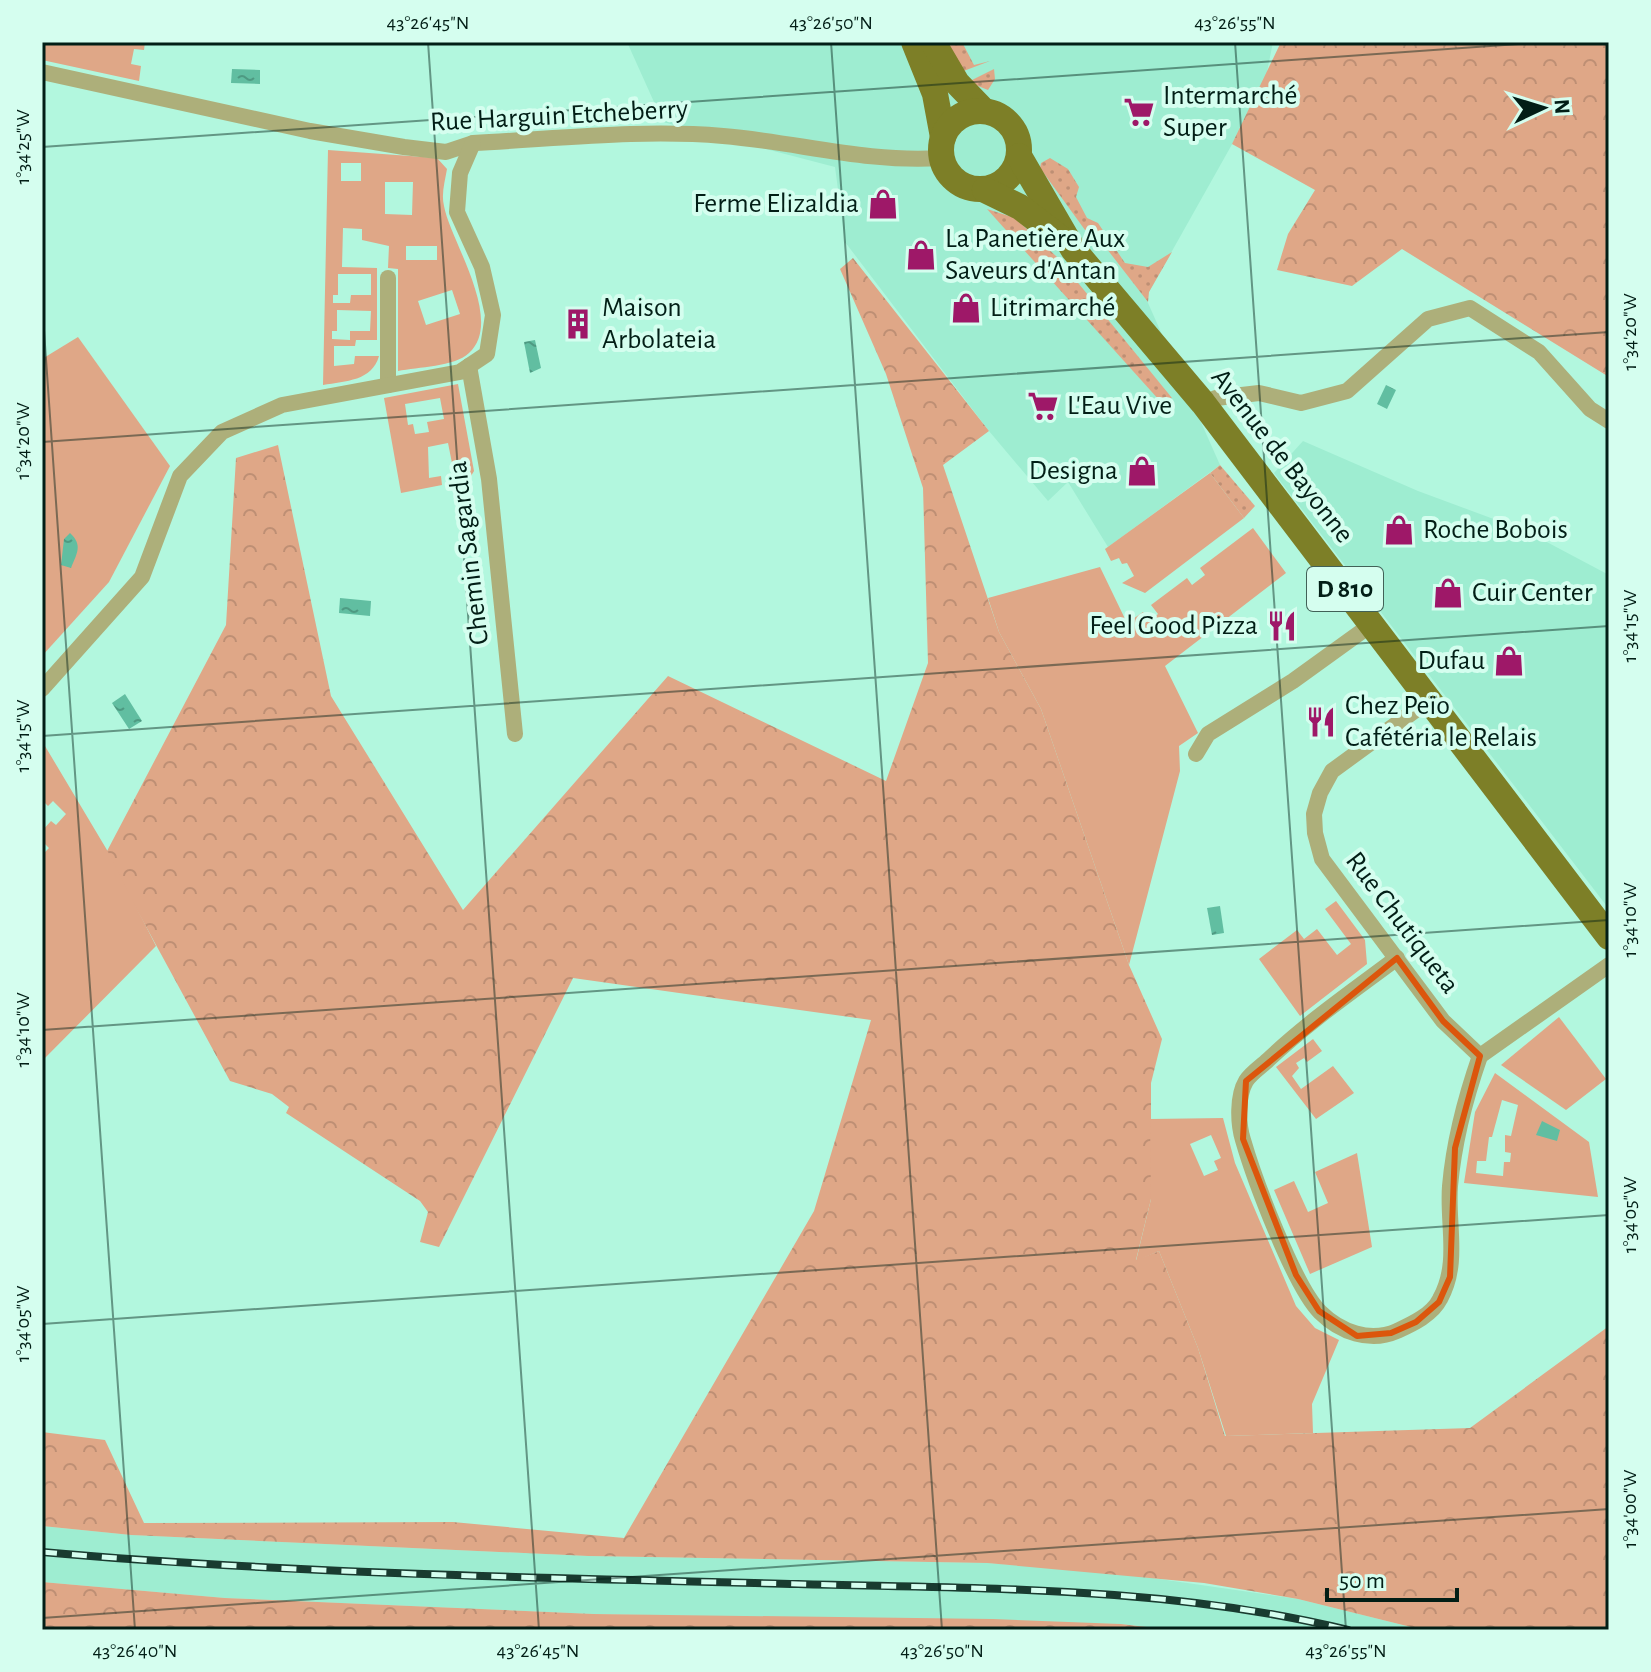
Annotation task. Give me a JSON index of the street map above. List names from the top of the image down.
{
  "streets": {
    "main road": ["Avenue de Bayonne", "D 810"],
    "street": ["Rue Harguin Etcheberry", "Chemin Sagardia", "Rue Chutiqueta"]
  },
  "crossings": [
    ["Rue Harguin Etcheberry", "D 810"],
    ["Avenue de Bayonne", "D 810"],
    ["Avenue de Bayonne", "Rue Chutiqueta"]
  ],
  "places": {
    "supermarket": ["Intermarché Super", "L'Eau Vive"],
    "shop": [
      "Ferme Elizaldia",
      "La Panetière Aux Saveurs d'Antan",
      "Litrimarché",
      "Designa",
      "Roche Bobois",
      "Cuir Center",
      "Dufau"
    ],
    "building": ["Maison Arbolateia"],
    "restaurant": ["Feel Good Pizza", "Chez Peïo Cafétéria le Relais"]
  },
  "scale_bar": "50 m",
  "north": "right",
  "coordinates": [
    "43°26'45\"N",
    "43°26'50\"N",
    "43°26'55\"N",
    "1°34'25\"W",
    "1°34'20\"W",
    "1°34'15\"W",
    "1°34'10\"W",
    "1°34'05\"W",
    "1°34'00\"W",
    "43°26'40\"N"
  ]
}
